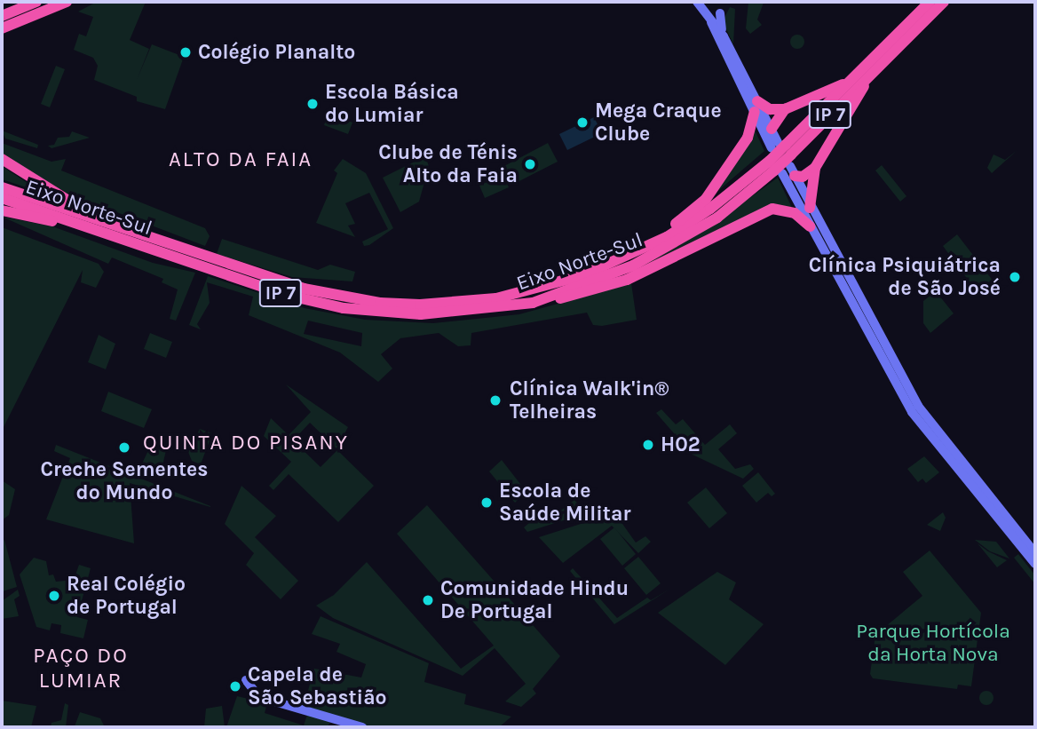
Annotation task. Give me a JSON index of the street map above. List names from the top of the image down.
{
  "streets": {
    "highway": ["IP 7", "Eixo Norte-Sul"]
  },
  "districts": ["ALTO DA FAIA", "QUINTA DO PISANY", "PAÇO DO LUMIAR"],
  "parks": ["Parque Hortícola da Horta Nova"],
  "places": [
    "Colégio Planalto",
    "Escola Básica do Lumiar",
    "Mega Craque Clube",
    "Clube de Ténis Alto da Faia",
    "Clínica Psiquiátrica de São José",
    "Clínica Walk'in® Telheiras",
    "H02",
    "Creche Sementes do Mundo",
    "Escola de Saúde Militar",
    "Real Colégio de Portugal",
    "Comunidade Hindu De Portugal",
    "Capela de São Sebastião"
  ]
}
